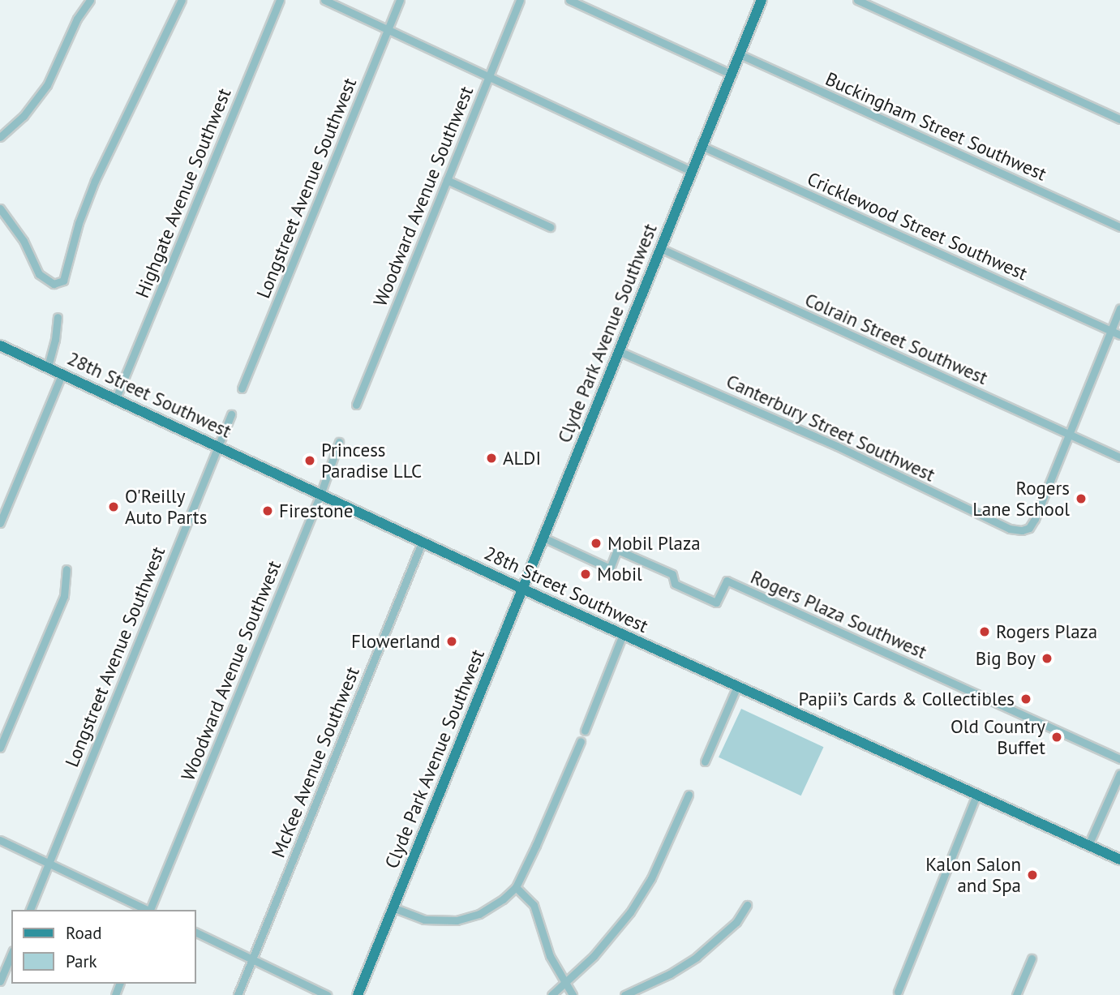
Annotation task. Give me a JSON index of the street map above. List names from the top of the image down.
{
  "streets": {
    "main road": ["Clyde Park Avenue Southwest", "28th Street Southwest"],
    "street": [
      "Buckingham Street Southwest",
      "Longstreet Avenue Southwest",
      "Highgate Avenue Southwest",
      "Woodward Avenue Southwest",
      "Cricklewood Street Southwest",
      "Colrain Street Southwest",
      "Canterbury Street Southwest",
      "Rogers Plaza Southwest",
      "McKee Avenue Southwest"
    ]
  },
  "crossings": [
    ["Buckingham Street Southwest", "Clyde Park Avenue Southwest"],
    ["Longstreet Avenue Southwest", "28th Street Southwest"],
    ["Highgate Avenue Southwest", "28th Street Southwest"],
    ["Woodward Avenue Southwest", "28th Street Southwest"],
    ["Cricklewood Street Southwest", "Clyde Park Avenue Southwest"],
    ["Clyde Park Avenue Southwest", "Colrain Street Southwest"],
    ["Clyde Park Avenue Southwest", "28th Street Southwest"],
    ["Clyde Park Avenue Southwest", "Canterbury Street Southwest"],
    ["Clyde Park Avenue Southwest", "Rogers Plaza Southwest"],
    ["Colrain Street Southwest", "Canterbury Street Southwest"],
    ["28th Street Southwest", "McKee Avenue Southwest"]
  ],
  "places": [
    "ALDI",
    "Princess Paradise LLC",
    "Rogers Lane School",
    "O'Reilly Auto Parts",
    "Firestone",
    "Mobil Plaza",
    "Mobil",
    "Rogers Plaza",
    "Flowerland",
    "Big Boy",
    "Papii’s Cards & Collectibles",
    "Old Country Buffet",
    "Kalon Salon and Spa"
  ],
  "legend": ["Road", "Park"]
}
